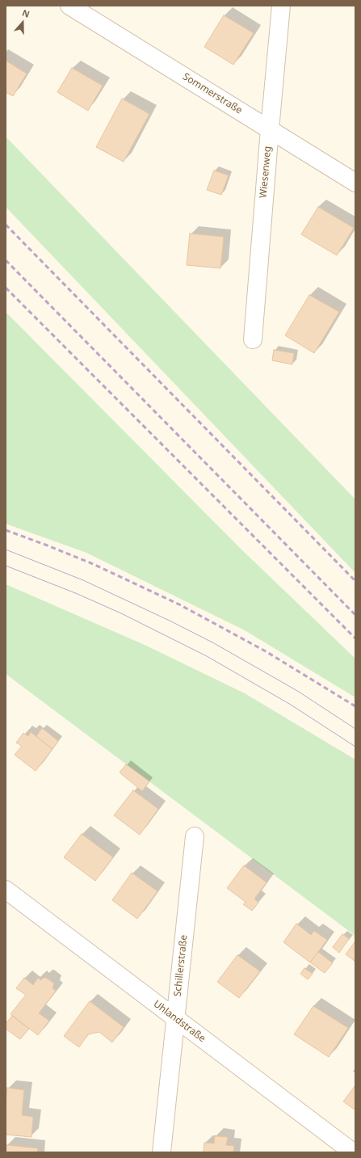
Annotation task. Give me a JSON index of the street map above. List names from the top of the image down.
{
  "streets": {
    "street": [
      "Sommerstraße",
      "Wiesenweg",
      "Schillerstraße",
      "Uhlandstraße"
    ]
  },
  "crossings": [
    ["Sommerstraße", "Wiesenweg"],
    ["Schillerstraße", "Uhlandstraße"]
  ],
  "north": "top"
}
